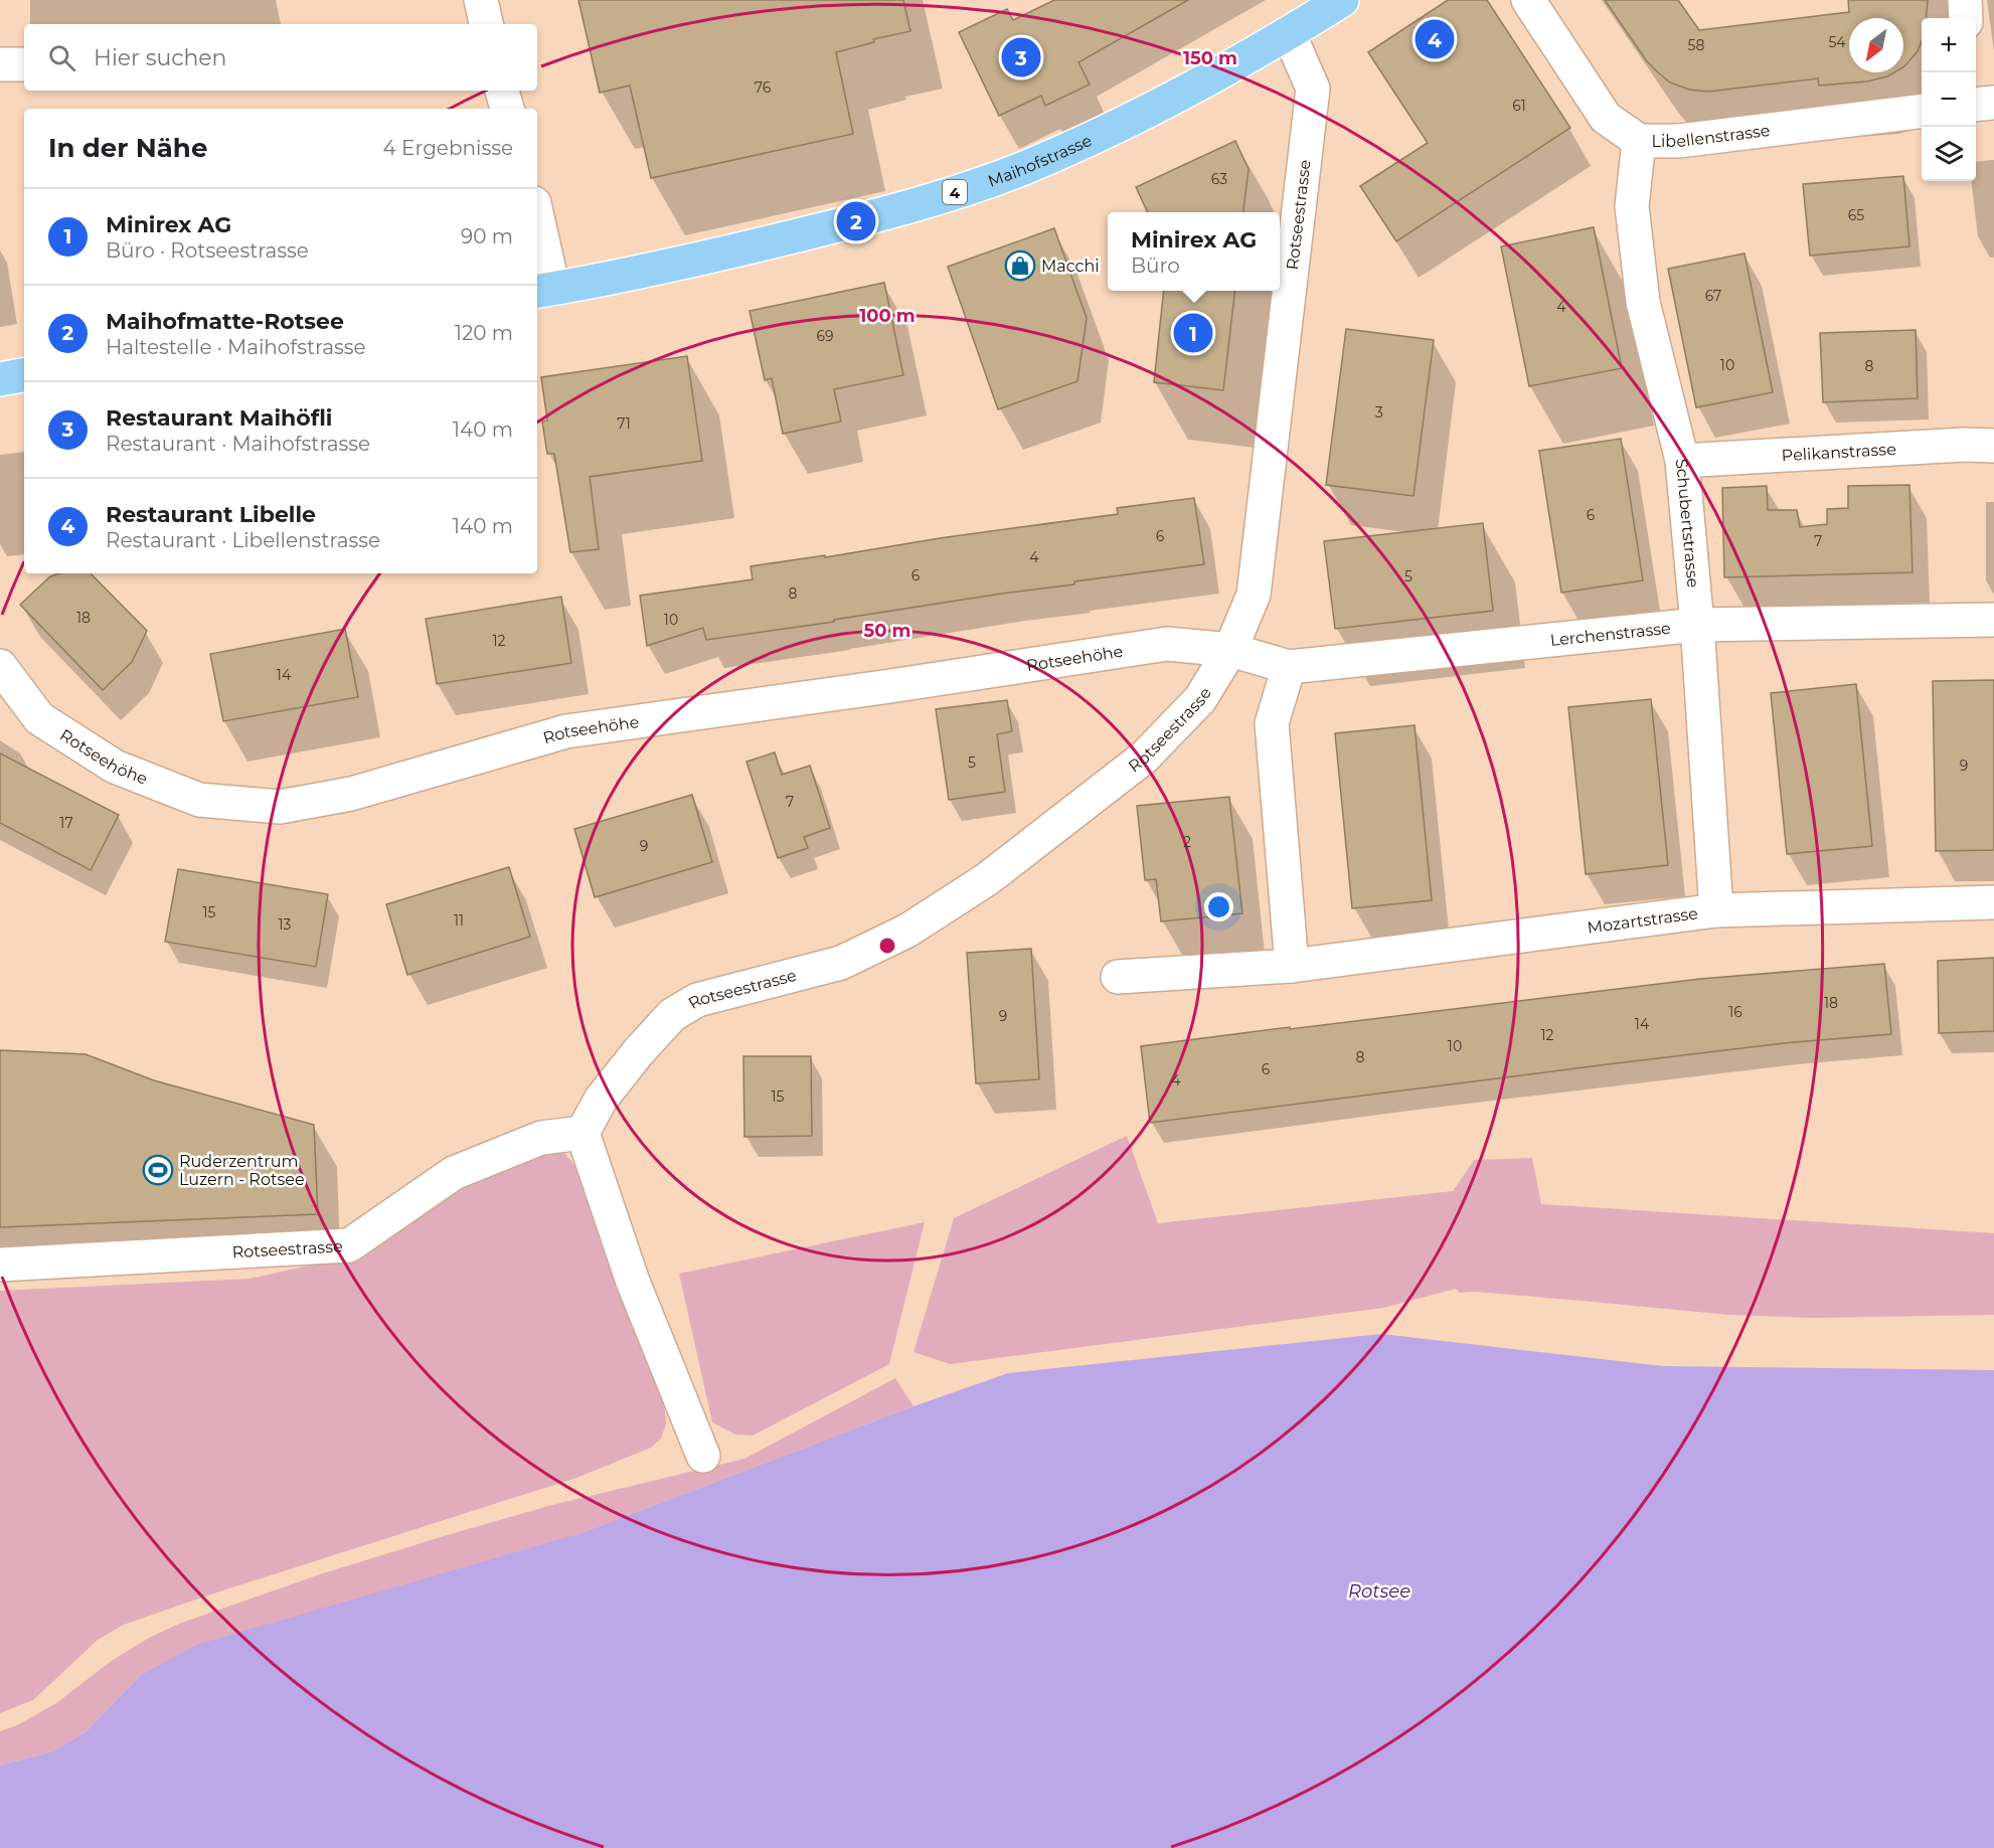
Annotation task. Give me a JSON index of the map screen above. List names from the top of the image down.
{
  "streets": {
    "main road": ["Maihofstrasse", "4"],
    "street": [
      "Libellenstrasse",
      "Rotseestrasse",
      "Pelikanstrasse",
      "Schubertstrasse",
      "Lerchenstrasse",
      "Rotseehöhe",
      "Mozartstrasse"
    ]
  },
  "crossings": [
    ["Libellenstrasse", "Schubertstrasse"],
    ["Maihofstrasse", "Rotseestrasse"],
    ["Rotseestrasse", "Lerchenstrasse"],
    ["Rotseestrasse", "Rotseehöhe"],
    ["Pelikanstrasse", "Schubertstrasse"],
    ["Schubertstrasse", "Lerchenstrasse"],
    ["Schubertstrasse", "Mozartstrasse"],
    ["Lerchenstrasse", "Rotseehöhe"]
  ],
  "water": ["Rotsee"],
  "places": {
    "shop": ["Macchi"],
    "sports": ["Ruderzentrum Luzern - Rotsee"]
  },
  "house_numbers": [
    "54",
    "58",
    "76",
    "61",
    "63",
    "65",
    "67",
    "4",
    "69",
    "10",
    "8",
    "3",
    "71",
    "6",
    "6",
    "7",
    "4",
    "6",
    "5",
    "8",
    "18",
    "10",
    "12",
    "14",
    "5",
    "9",
    "7",
    "17",
    "2",
    "9",
    "15",
    "11",
    "13",
    "18",
    "16",
    "9",
    "14",
    "12",
    "10",
    "8",
    "6",
    "4",
    "15"
  ],
  "north": "bottom left",
  "page": {
    "pins": [
      "4",
      "3",
      "2",
      "1"
    ],
    "map_buttons": ["+", "−"],
    "search": "Hier suchen",
    "heading": ["In der Nähe", "4 Ergebnisse"],
    "list": [
      {
        "mark": "1",
        "name": "Minirex AG",
        "note": "Büro · Rotseestrasse",
        "value": "90 m"
      },
      {
        "mark": "2",
        "name": "Maihofmatte-Rotsee",
        "note": "Haltestelle · Maihofstrasse",
        "value": "120 m"
      },
      {
        "mark": "3",
        "name": "Restaurant Maihöfli",
        "note": "Restaurant · Maihofstrasse",
        "value": "140 m"
      },
      {
        "mark": "4",
        "name": "Restaurant Libelle",
        "note": "Restaurant · Libellenstrasse",
        "value": "140 m"
      }
    ],
    "popup": ["Minirex AG", "Büro"]
  },
  "rings": ["150 m", "100 m", "50 m"]
}
